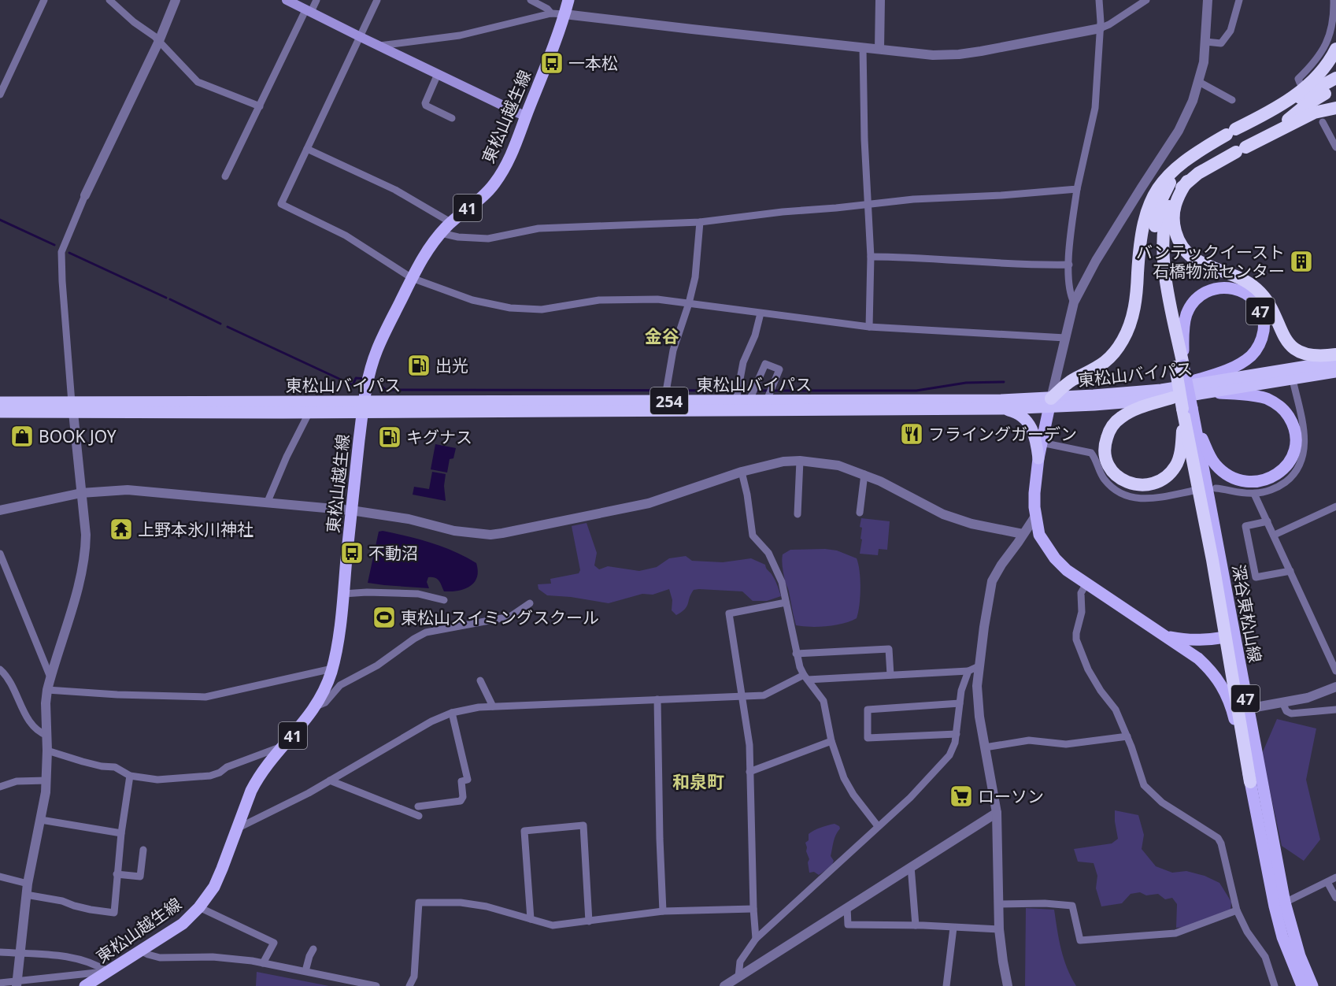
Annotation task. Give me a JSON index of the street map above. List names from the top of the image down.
{
  "streets": {
    "highway": ["東松山バイパス", "254"],
    "main road": [
      "東松山越生線",
      "41",
      "47",
      "深谷東松山線"
    ]
  },
  "crossings": [
    ["東松山越生線", "東松山バイパス"],
    ["47", "東松山バイパス"],
    ["東松山バイパス", "深谷東松山線"]
  ],
  "districts": ["金谷", "和泉町"],
  "places": {
    "bus stop": ["一本松", "不動沼"],
    "building": ["バンテックイースト 石橋物流センター"],
    "fuel station": ["出光", "キグナス"],
    "restaurant": ["フライングガーデン"],
    "shop": ["BOOK JOY"],
    "temple": ["上野本氷川神社"],
    "sports": ["東松山スイミングスクール"],
    "supermarket": ["ローソン"]
  }
}
